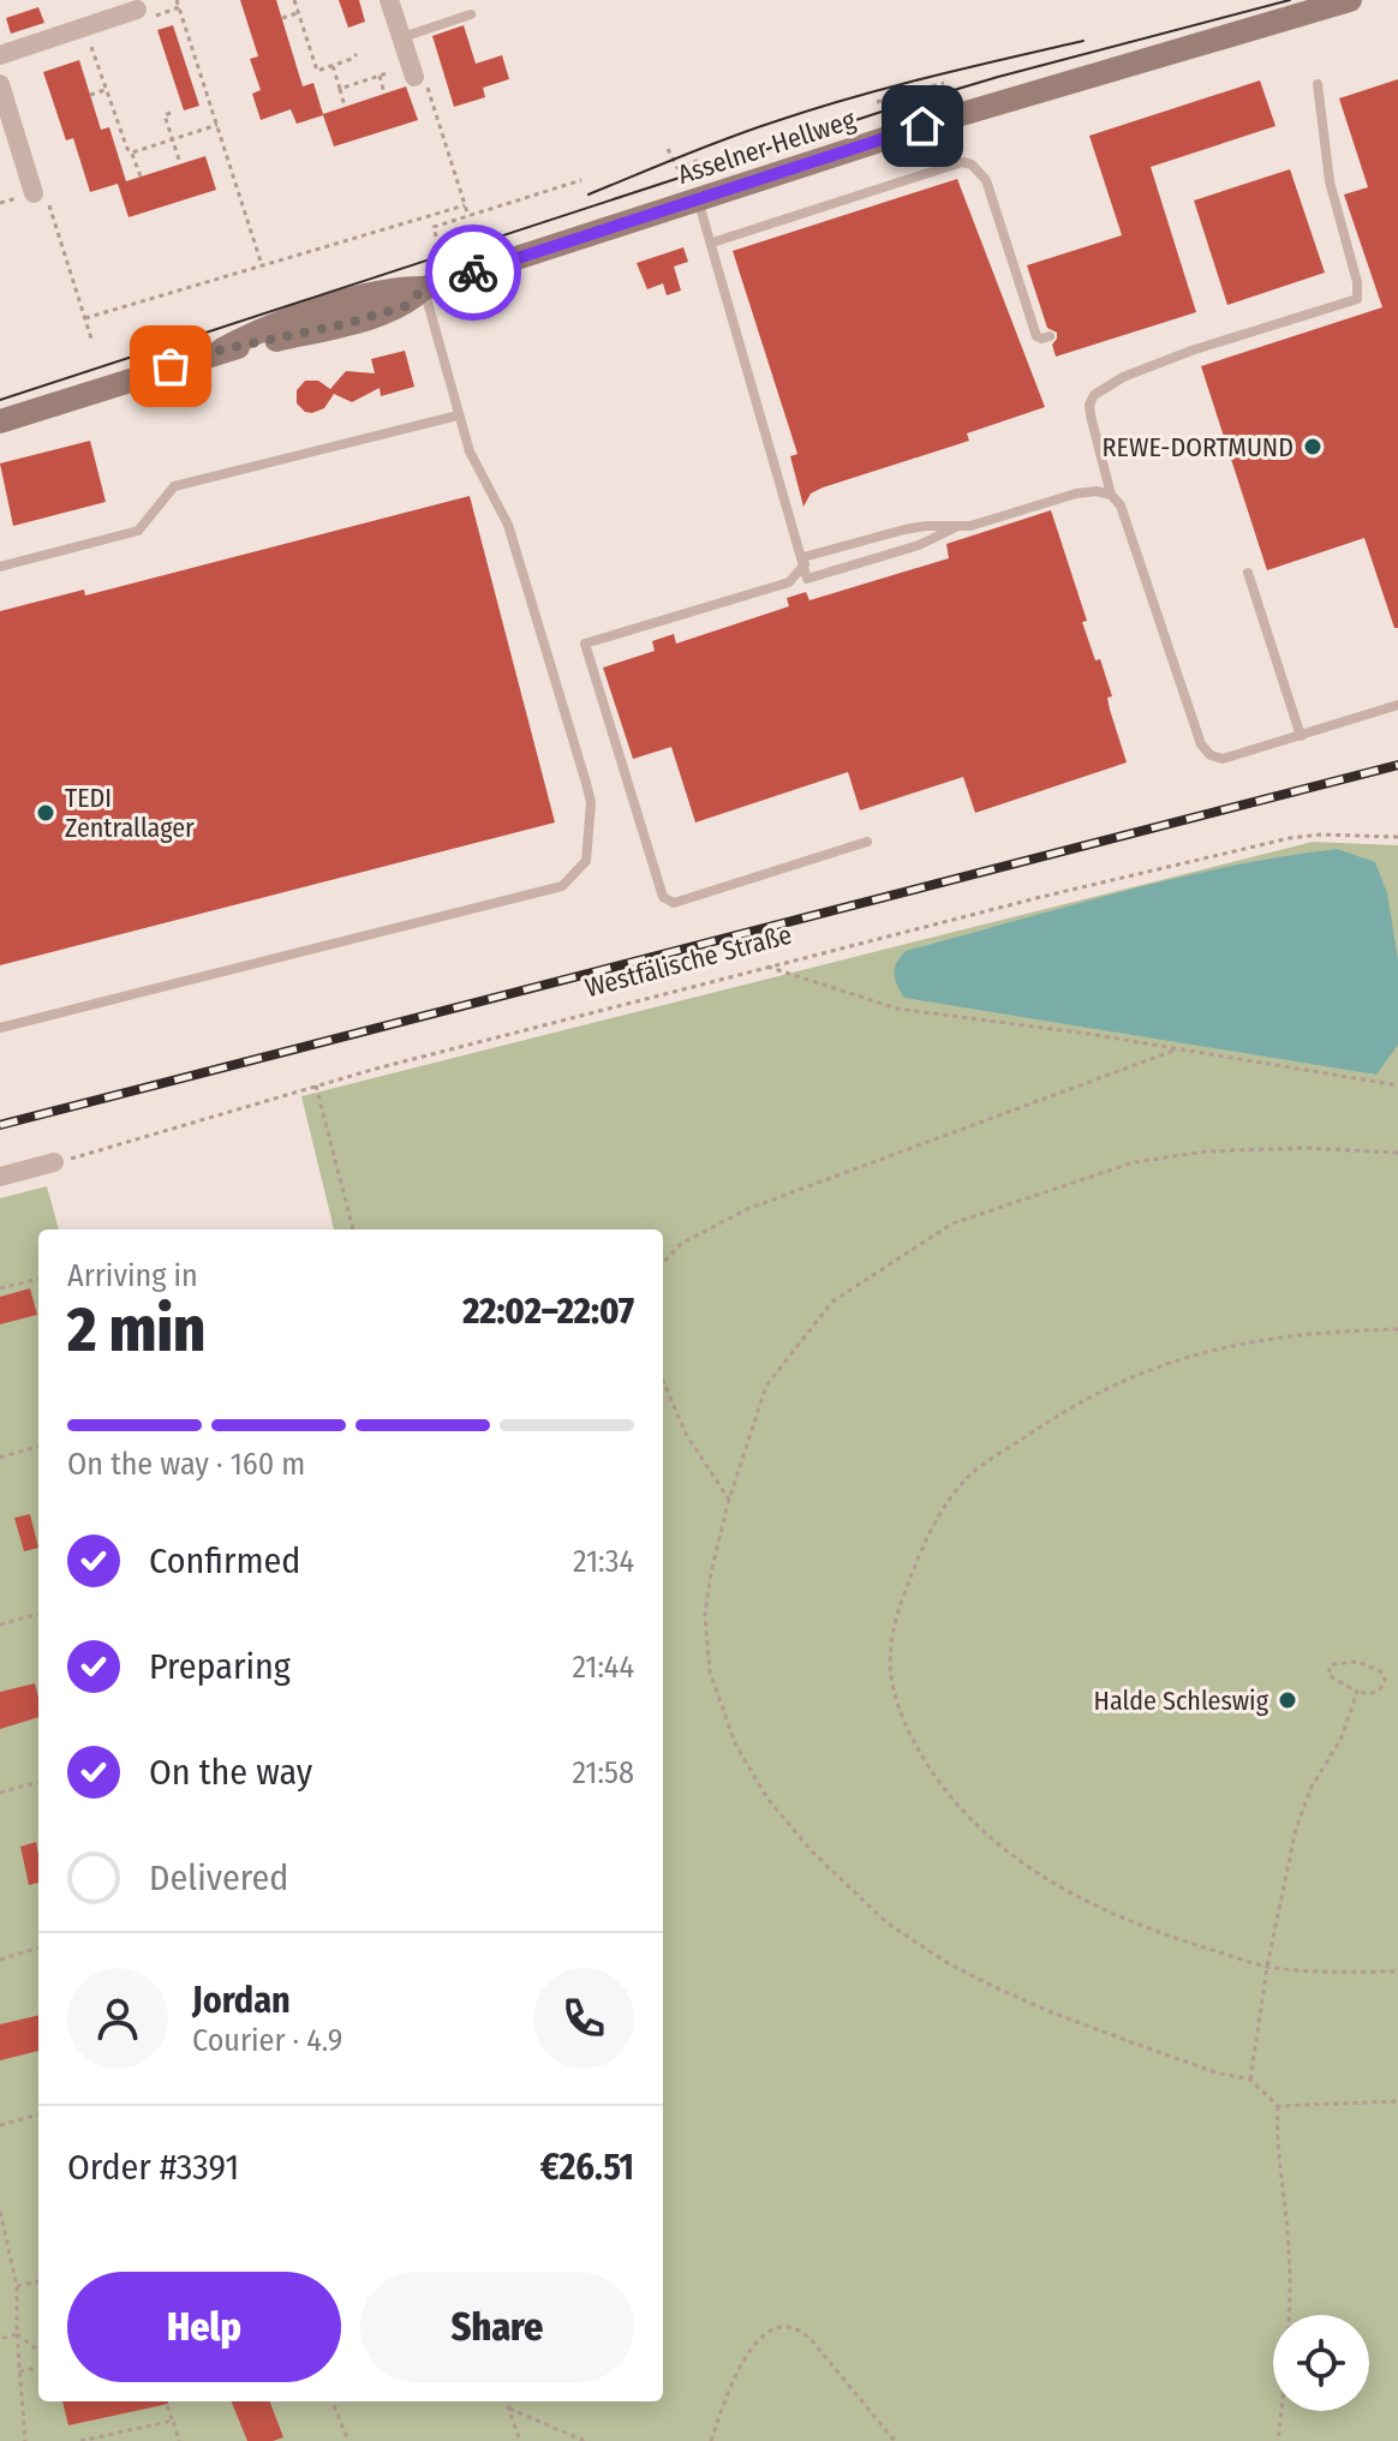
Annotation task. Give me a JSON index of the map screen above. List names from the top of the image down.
{
  "streets": {
    "main road": ["Asselner Hellweg"],
    "path": ["Westfälische Straße"]
  },
  "places": ["REWE-DORTMUND", "TEDI Zentrallager", "Halde Schleswig"],
  "page": {
    "heading": ["2 min", "Arriving in", "22:02–22:07"],
    "panel": [
      "Jordan",
      "Courier · 4.9",
      "Order #3391",
      "€26.51"
    ],
    "bar": "On the way · 160 m",
    "list": [
      ["Confirmed", "21:34"],
      ["Preparing", "21:44"],
      ["On the way", "21:58"],
      "Delivered"
    ],
    "buttons": ["Help", "Share"]
  }
}
